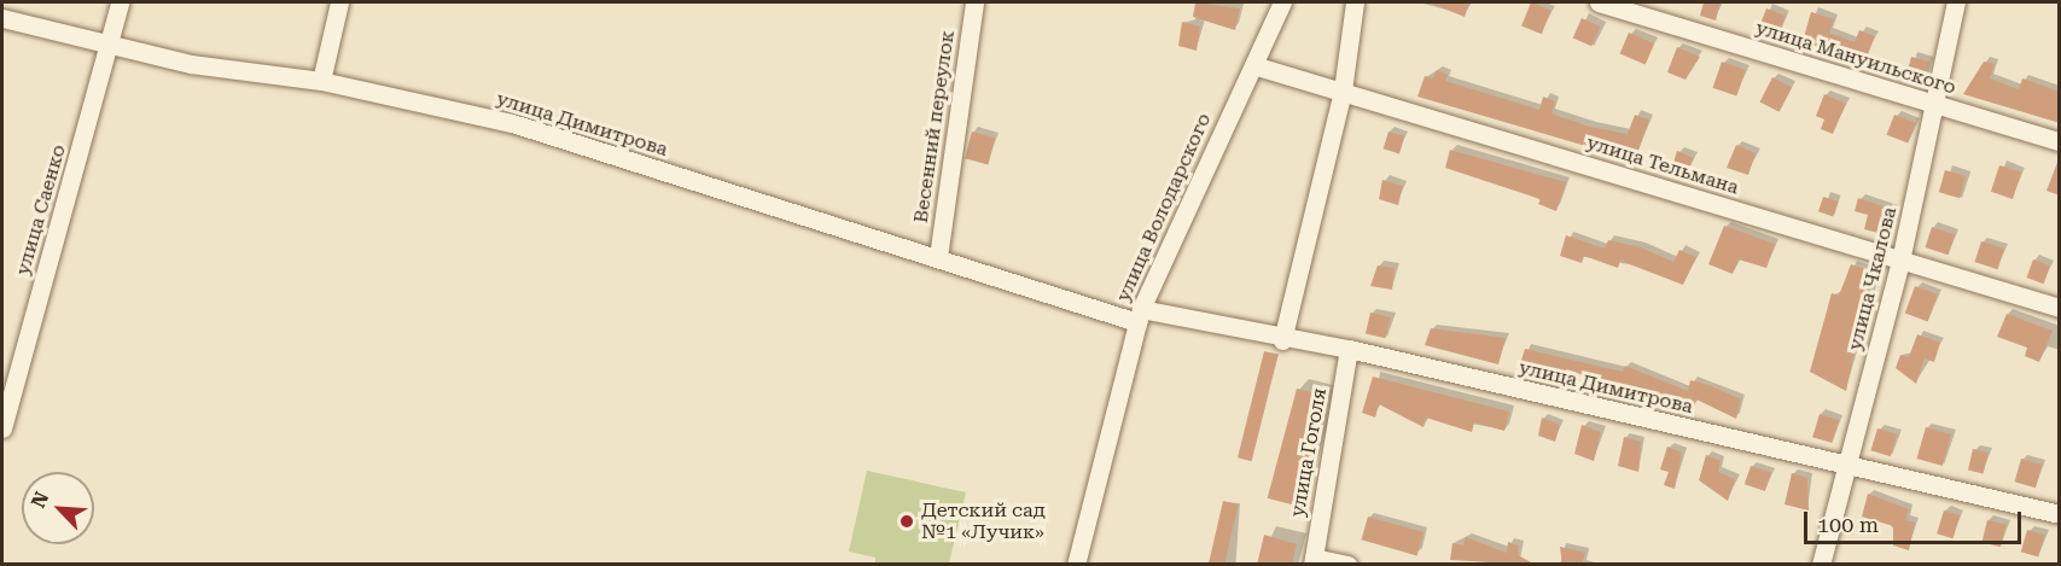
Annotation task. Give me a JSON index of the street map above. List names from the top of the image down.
{
  "streets": {
    "street": [
      "улица Мануильского",
      "улица Димитрова",
      "Весенний переулок",
      "улица Тельмана",
      "улица Володарского",
      "улица Саенко",
      "улица Чкалова",
      "улица Гоголя"
    ]
  },
  "crossings": [
    ["улица Мануильского", "улица Чкалова"],
    ["улица Димитрова", "Весенний переулок"],
    ["улица Димитрова", "улица Володарского"],
    ["улица Димитрова", "улица Саенко"],
    ["улица Димитрова", "улица Чкалова"],
    ["улица Димитрова", "улица Гоголя"],
    ["улица Тельмана", "улица Володарского"],
    ["улица Тельмана", "улица Чкалова"]
  ],
  "places": ["Детский сад №1 «Лучик»"],
  "scale_bar": "100 m",
  "north": "top left"
}
